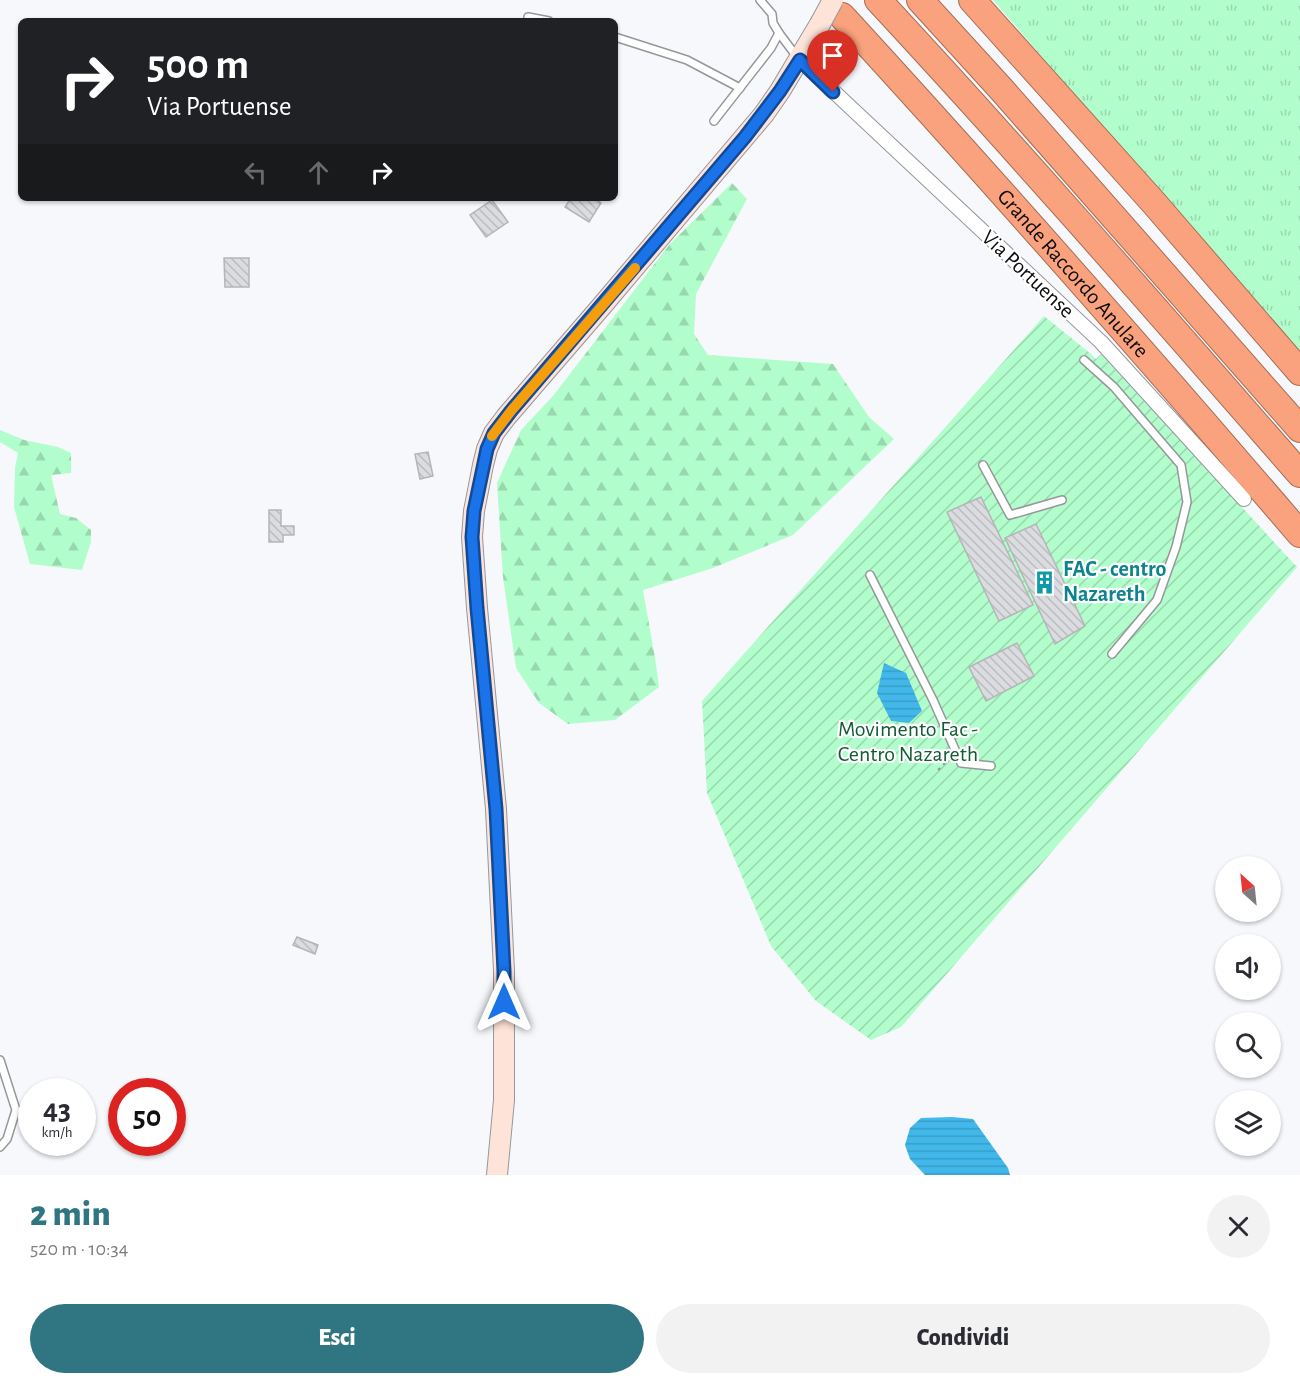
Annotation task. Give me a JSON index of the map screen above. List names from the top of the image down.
{
  "streets": {
    "highway": ["Grande Raccordo Anulare"],
    "street": ["Via Portuense"]
  },
  "parks": ["Movimento Fac - Centro Nazareth"],
  "places": {
    "building": ["FAC - centro Nazareth"]
  },
  "north": "top left",
  "page": {
    "turn": ["500 m", "Via Portuense"],
    "speed": "43 km/h",
    "limit": "50",
    "heading": ["2 min", "520 m · 10:34"],
    "buttons": ["Esci", "Condividi"]
  }
}
